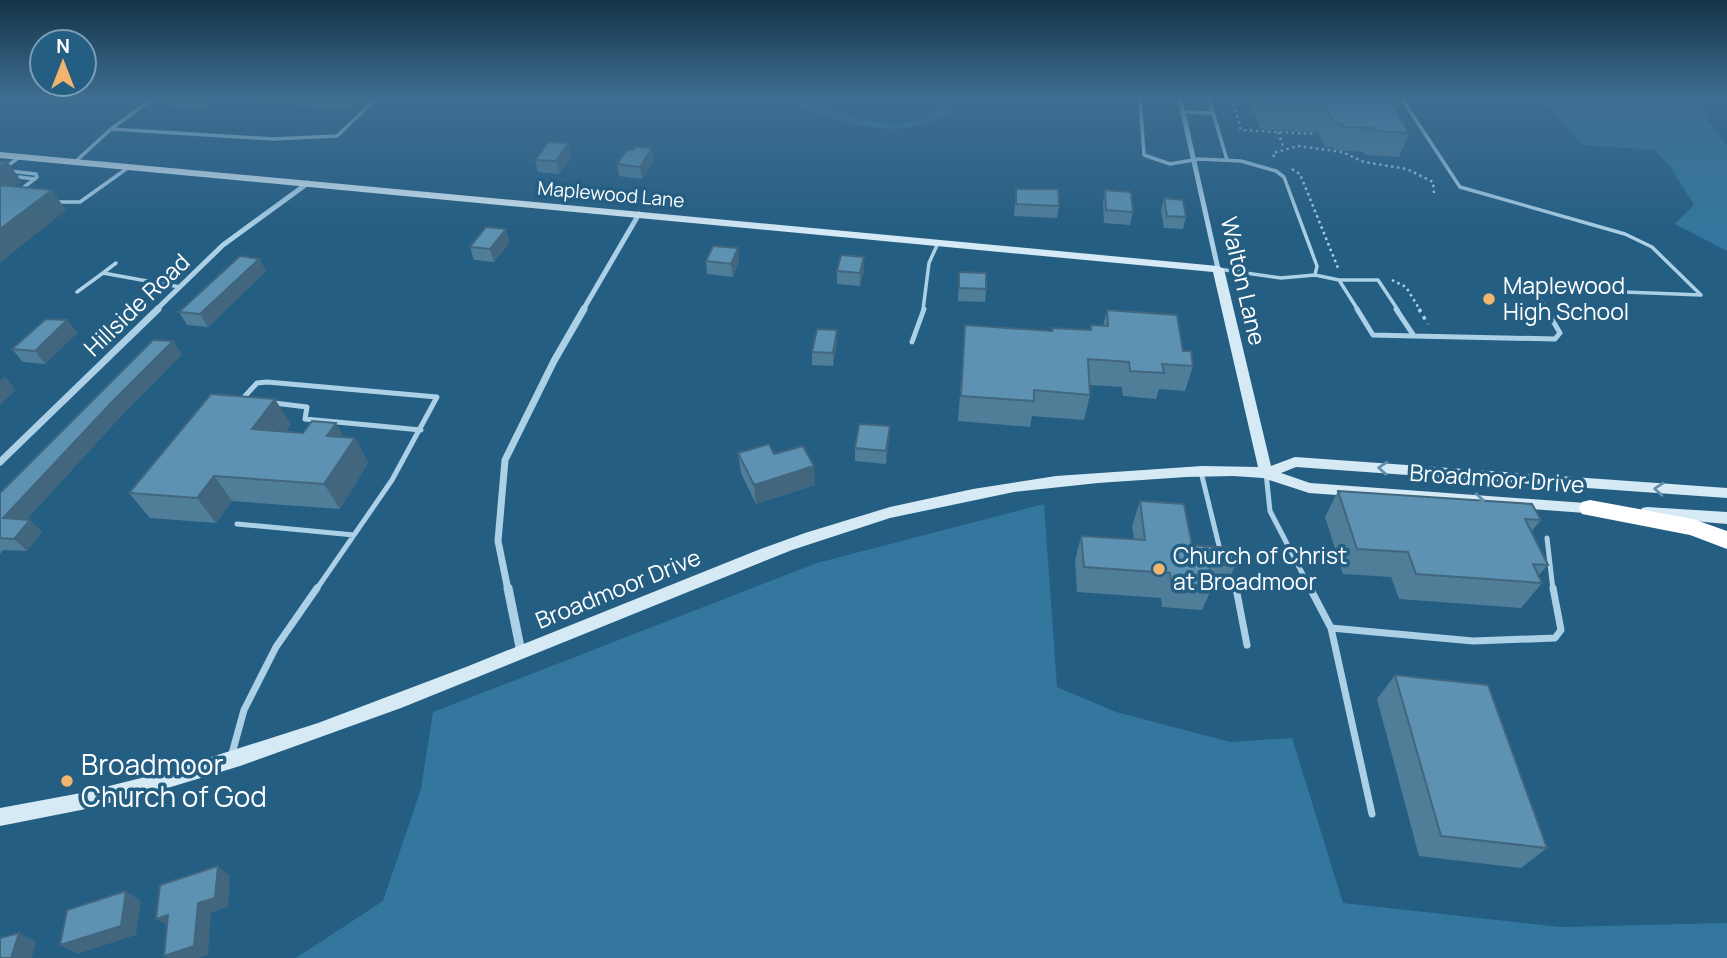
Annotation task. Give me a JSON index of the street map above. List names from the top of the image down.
{
  "streets": {
    "street": [
      "Maplewood Lane",
      "Walton Lane",
      "Hillside Road",
      "Broadmoor Drive"
    ]
  },
  "crossings": [
    ["Maplewood Lane", "Walton Lane"],
    ["Maplewood Lane", "Hillside Road"],
    ["Walton Lane", "Broadmoor Drive"]
  ],
  "places": ["Maplewood High School", "Church of Christ at Broadmoor", "Broadmoor Church of God"],
  "north": "top"
}
